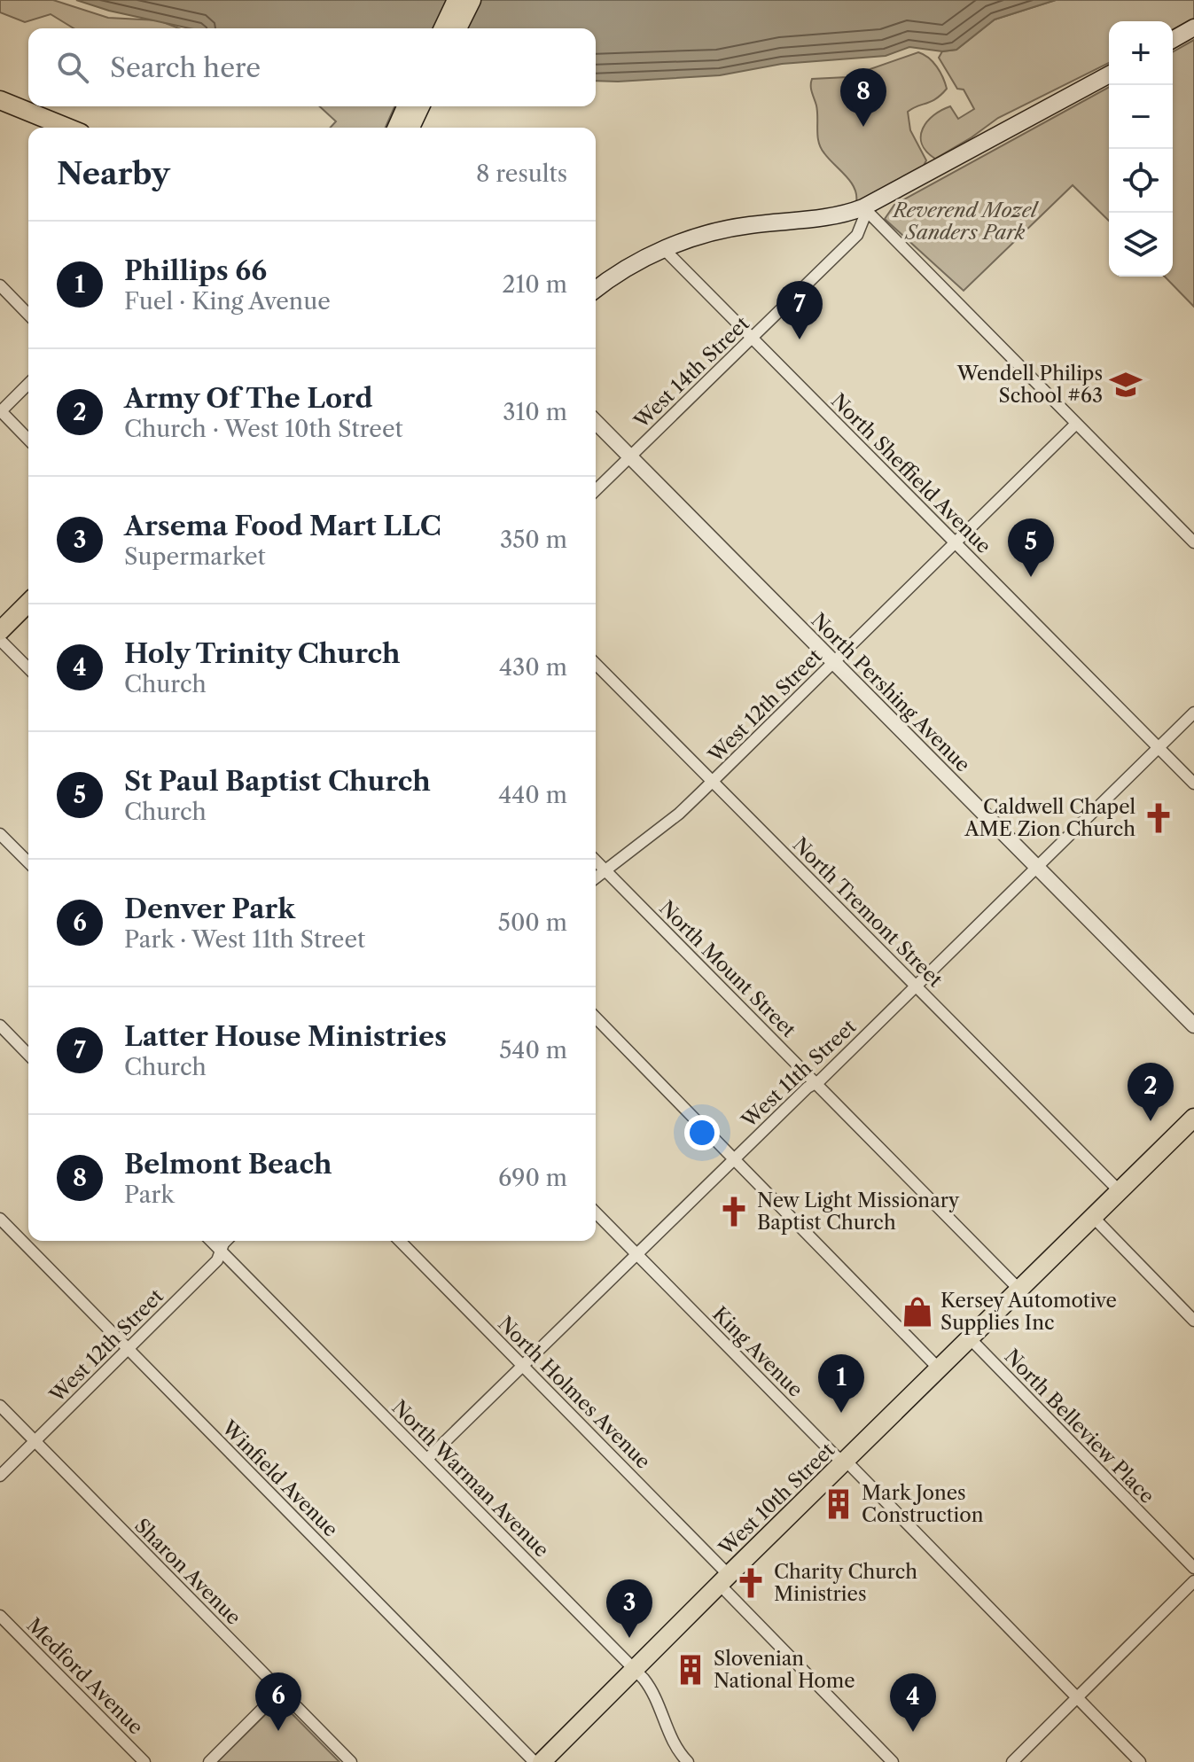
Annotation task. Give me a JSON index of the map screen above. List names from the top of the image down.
{
  "streets": {
    "main road": ["West 10th Street"],
    "street": [
      "West 14th Street",
      "North Sheffield Avenue",
      "North Pershing Avenue",
      "West 12th Street",
      "North Tremont Street",
      "North Mount Street",
      "West 11th Street",
      "King Avenue",
      "North Holmes Avenue",
      "North Belleview Place",
      "Winfield Avenue",
      "North Warman Avenue",
      "Sharon Avenue",
      "Medford Avenue"
    ]
  },
  "crossings": [
    ["West 14th Street", "North Sheffield Avenue"],
    ["West 14th Street", "North Pershing Avenue"],
    ["North Sheffield Avenue", "West 12th Street"],
    ["North Sheffield Avenue", "West 11th Street"],
    ["North Pershing Avenue", "West 12th Street"],
    ["North Pershing Avenue", "West 11th Street"],
    ["West 12th Street", "North Tremont Street"],
    ["West 12th Street", "North Mount Street"],
    ["West 12th Street", "Winfield Avenue"],
    ["West 12th Street", "North Warman Avenue"],
    ["West 12th Street", "Sharon Avenue"],
    ["North Tremont Street", "West 11th Street"],
    ["North Tremont Street", "West 10th Street"],
    ["North Mount Street", "West 11th Street"],
    ["North Mount Street", "West 10th Street"],
    ["West 11th Street", "King Avenue"],
    ["West 11th Street", "North Holmes Avenue"],
    ["West 11th Street", "North Warman Avenue"],
    ["King Avenue", "West 10th Street"],
    ["North Holmes Avenue", "West 10th Street"],
    ["North Belleview Place", "West 10th Street"],
    ["North Warman Avenue", "West 10th Street"]
  ],
  "parks": ["Reverend Mozel Sanders Park"],
  "places": {
    "school or university": ["Wendell Philips School #63"],
    "church": ["Caldwell Chapel AME Zion Church", "New Light Missionary Baptist Church", "Charity Church Ministries"],
    "shop": ["Kersey Automotive Supplies Inc"],
    "building": ["Mark Jones Construction", "Slovenian National Home"]
  },
  "page": {
    "map_buttons": ["+", "−"],
    "search": "Search here",
    "pins": [
      "8",
      "7",
      "5",
      "2",
      "1",
      "3",
      "6",
      "4"
    ],
    "heading": ["Nearby", "8 results"],
    "list": [
      {
        "mark": "1",
        "name": "Phillips 66",
        "note": "Fuel · King Avenue",
        "value": "210 m"
      },
      {
        "mark": "2",
        "name": "Army Of The Lord",
        "note": "Church · West 10th Street",
        "value": "310 m"
      },
      {
        "mark": "3",
        "name": "Arsema Food Mart LLC",
        "note": "Supermarket",
        "value": "350 m"
      },
      {
        "mark": "4",
        "name": "Holy Trinity Church",
        "note": "Church",
        "value": "430 m"
      },
      {
        "mark": "5",
        "name": "St Paul Baptist Church",
        "note": "Church",
        "value": "440 m"
      },
      {
        "mark": "6",
        "name": "Denver Park",
        "note": "Park · West 11th Street",
        "value": "500 m"
      },
      {
        "mark": "7",
        "name": "Latter House Ministries",
        "note": "Church",
        "value": "540 m"
      },
      {
        "mark": "8",
        "name": "Belmont Beach",
        "note": "Park",
        "value": "690 m"
      }
    ]
  }
}
